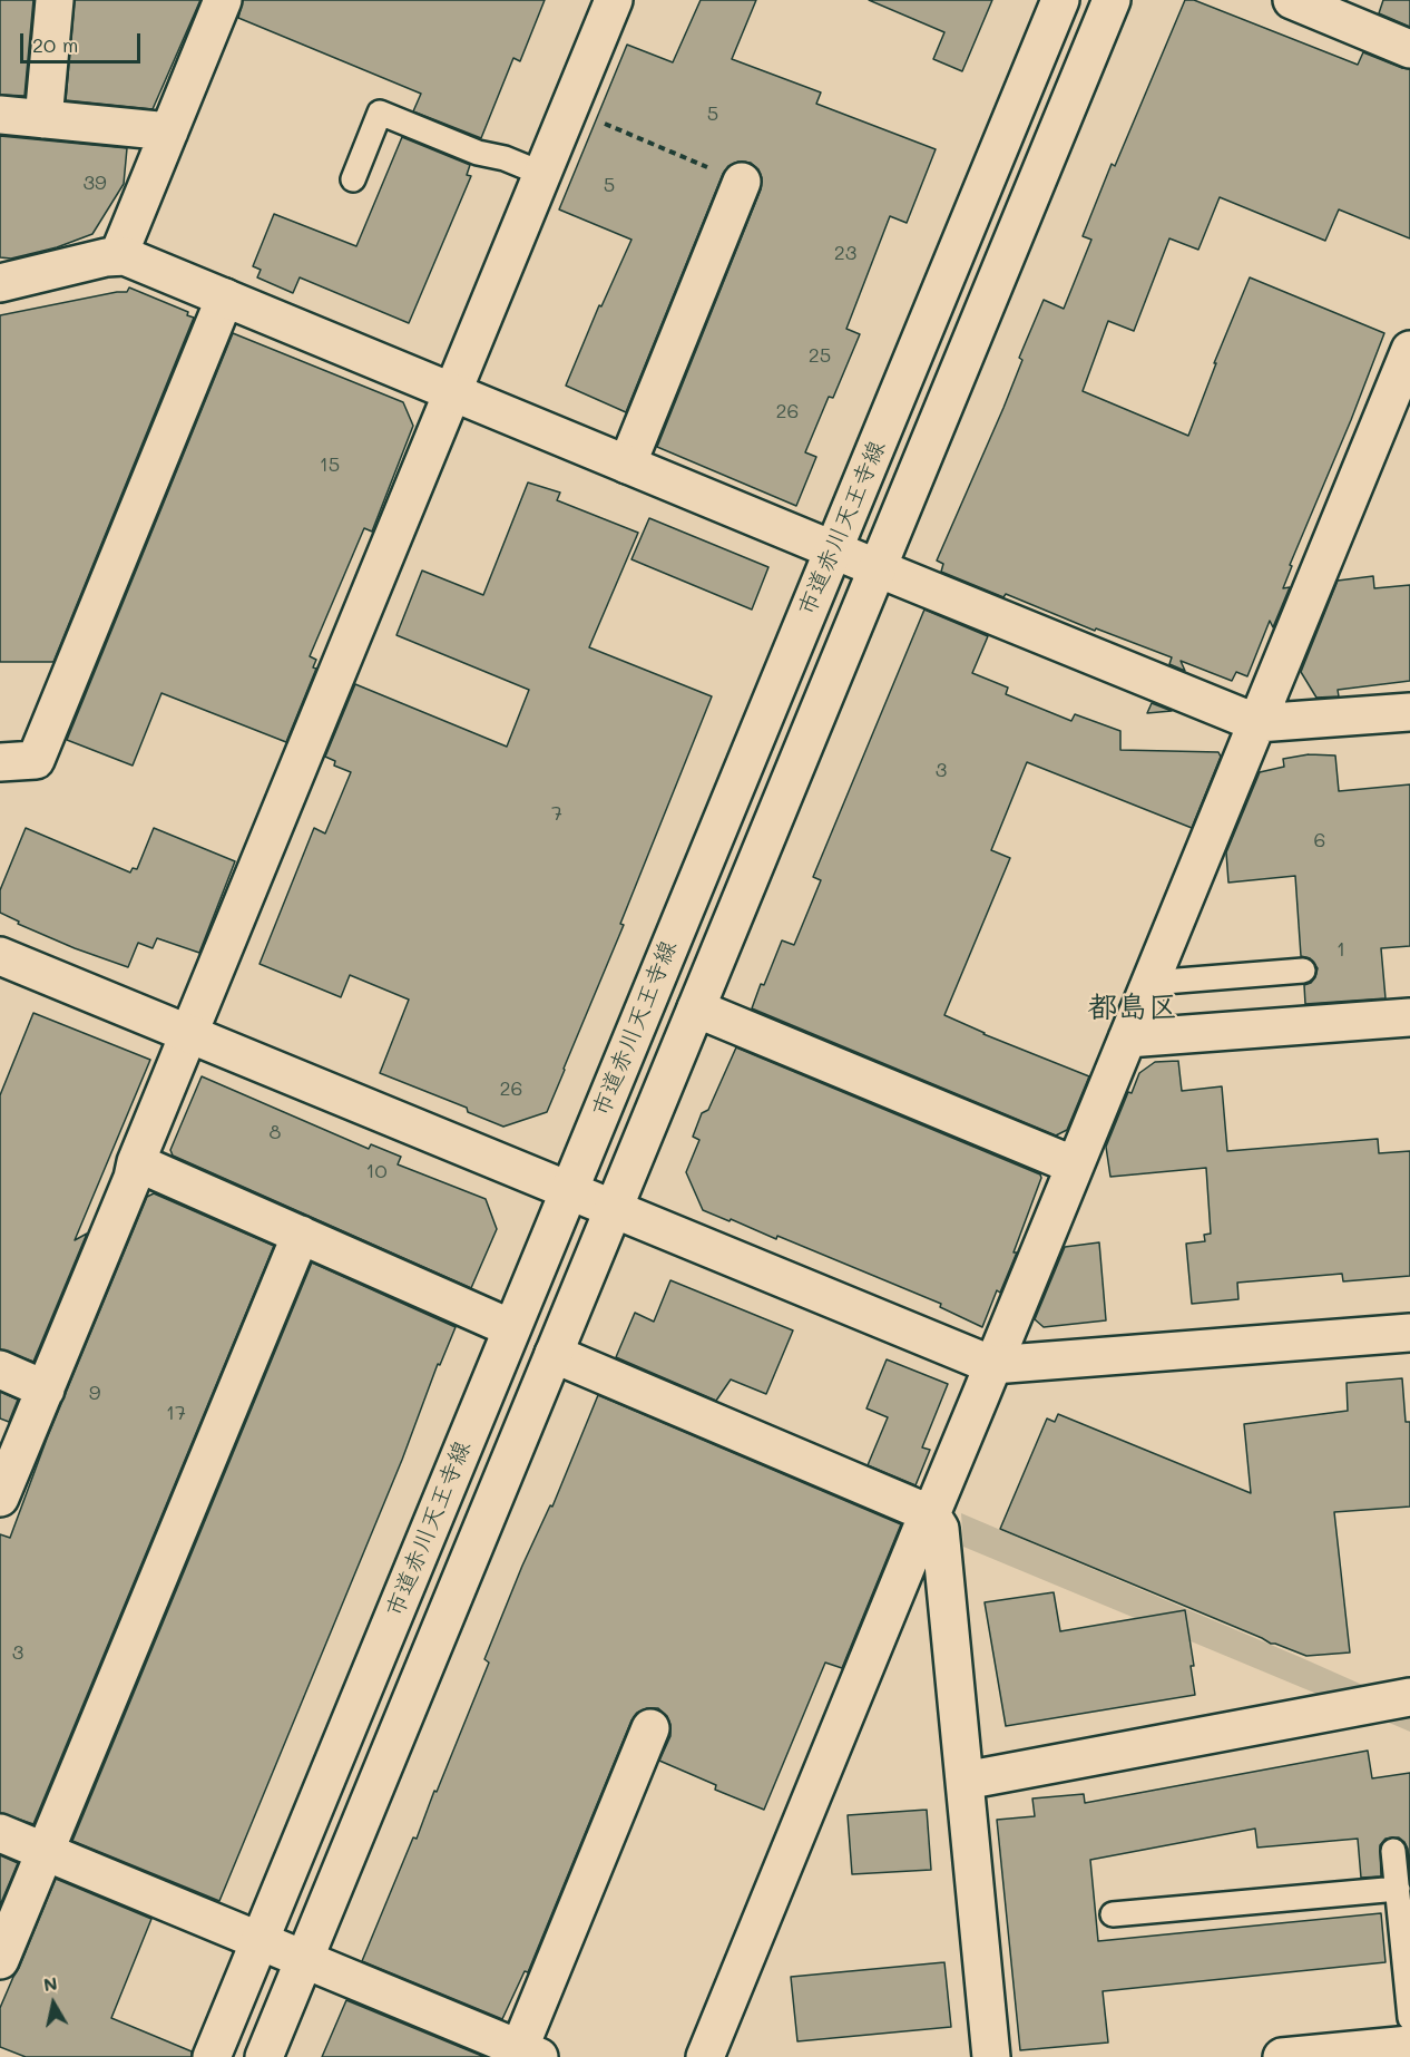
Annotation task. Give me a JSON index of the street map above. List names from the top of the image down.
{
  "streets": {
    "street": ["市道赤川天王寺線"]
  },
  "districts": ["都島区"],
  "house_numbers": [
    "5",
    "39",
    "5",
    "23",
    "25",
    "26",
    "15",
    "3",
    "7",
    "6",
    "1",
    "26",
    "8",
    "10",
    "9",
    "17",
    "3"
  ],
  "scale_bar": "20 m",
  "north": "top"
}
